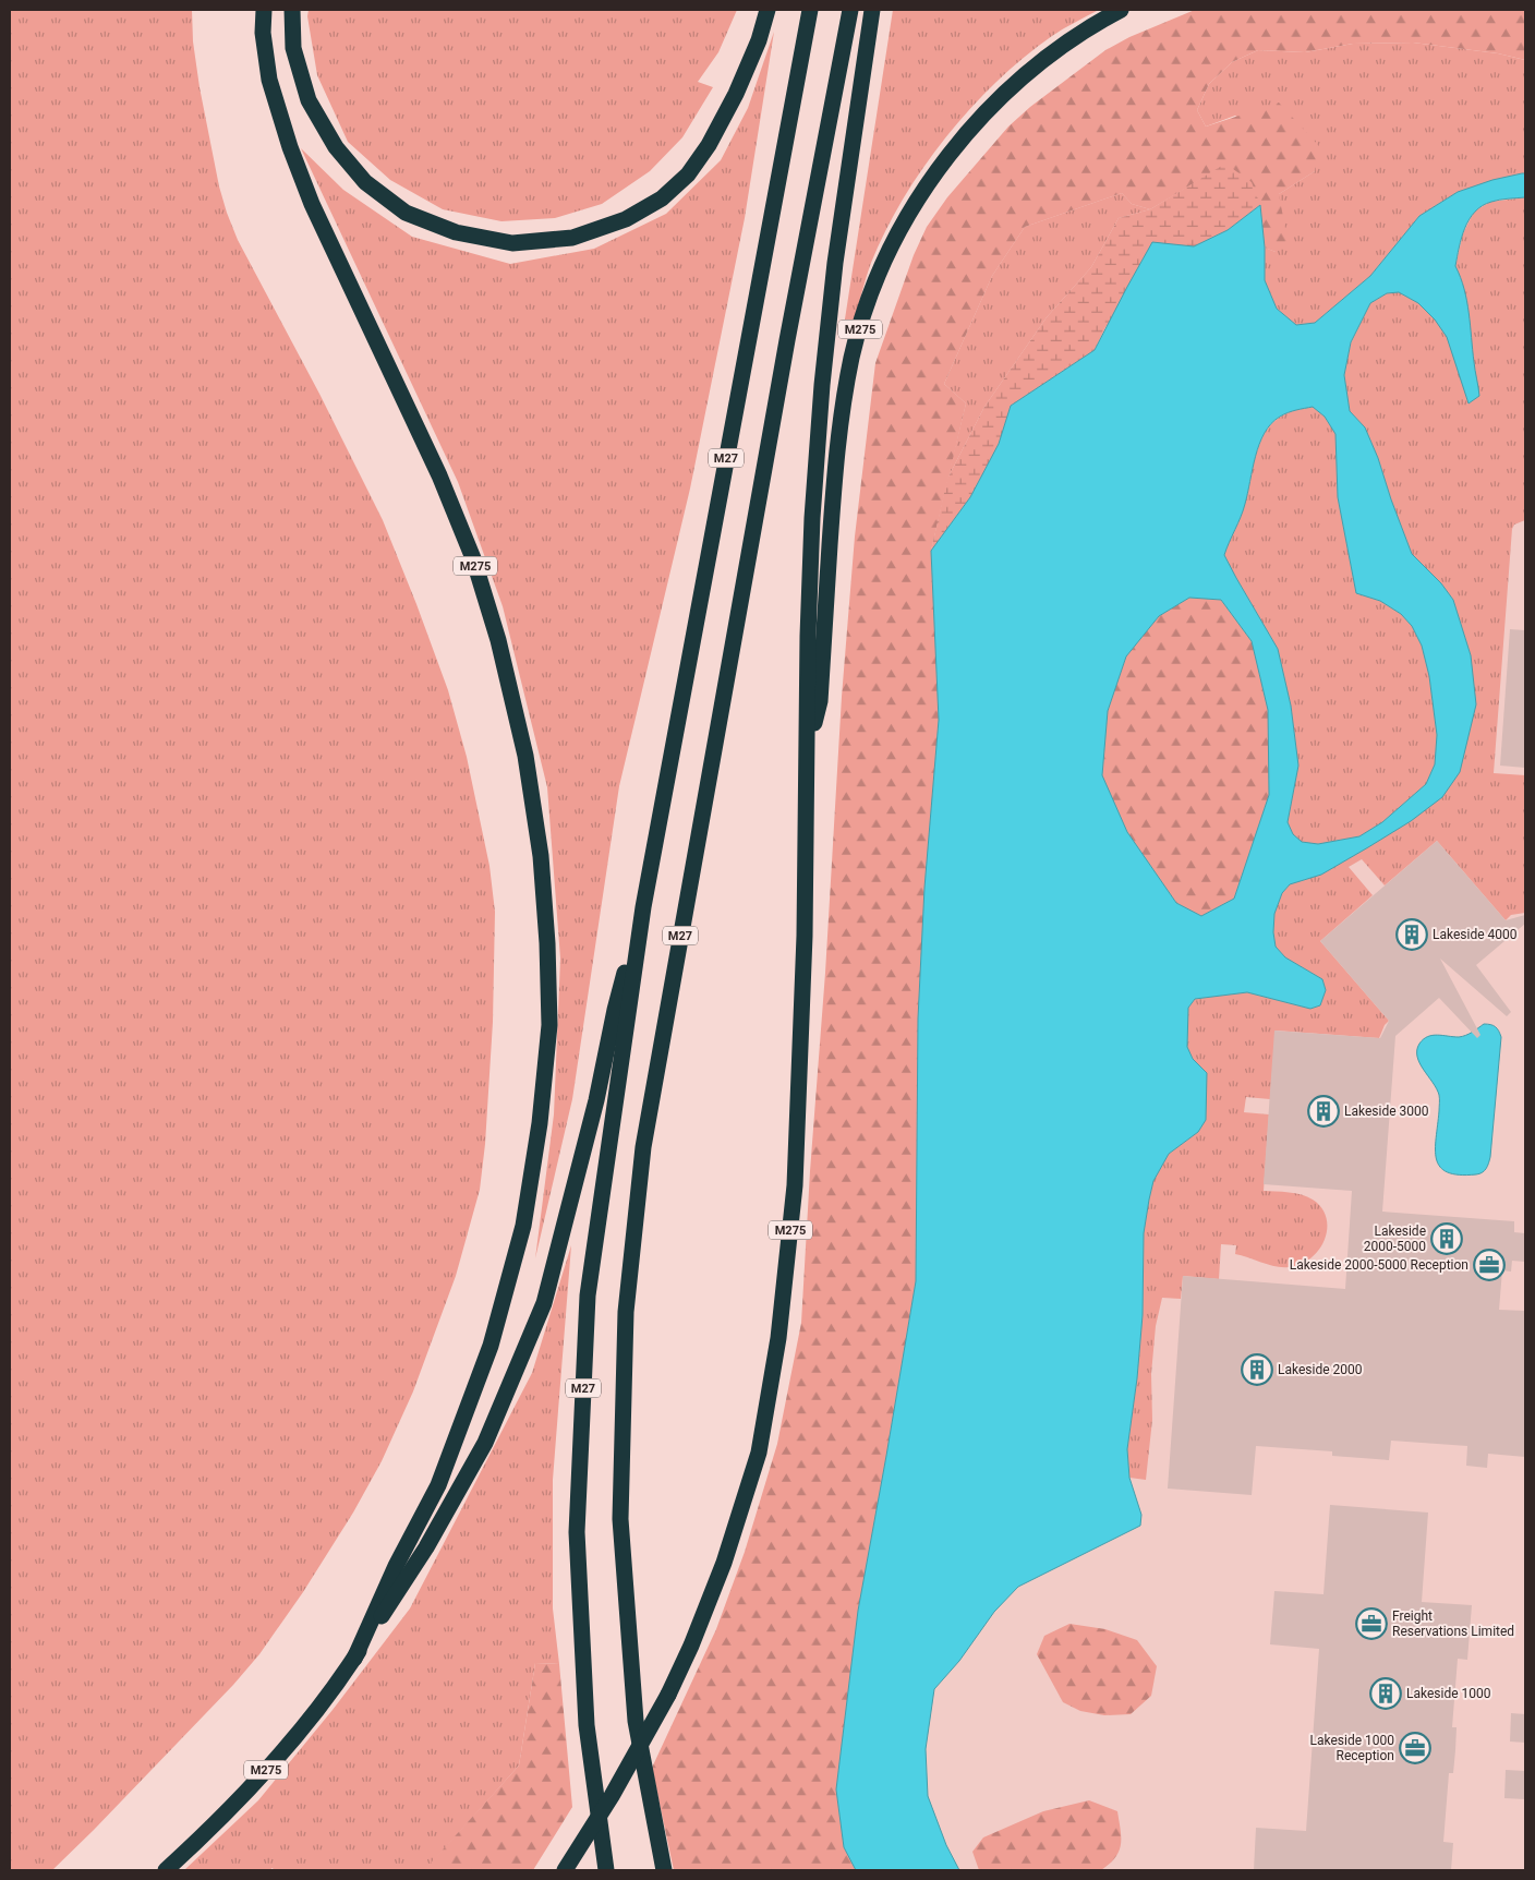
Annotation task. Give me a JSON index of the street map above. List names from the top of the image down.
{
  "streets": {
    "highway": ["M275", "M27"]
  },
  "places": {
    "building": [
      "Lakeside 4000",
      "Lakeside 3000",
      "Lakeside 2000-5000",
      "Lakeside 2000",
      "Lakeside 1000"
    ],
    "office": ["Lakeside 2000-5000 Reception", "Freight Reservations Limited", "Lakeside 1000 Reception"]
  }
}
